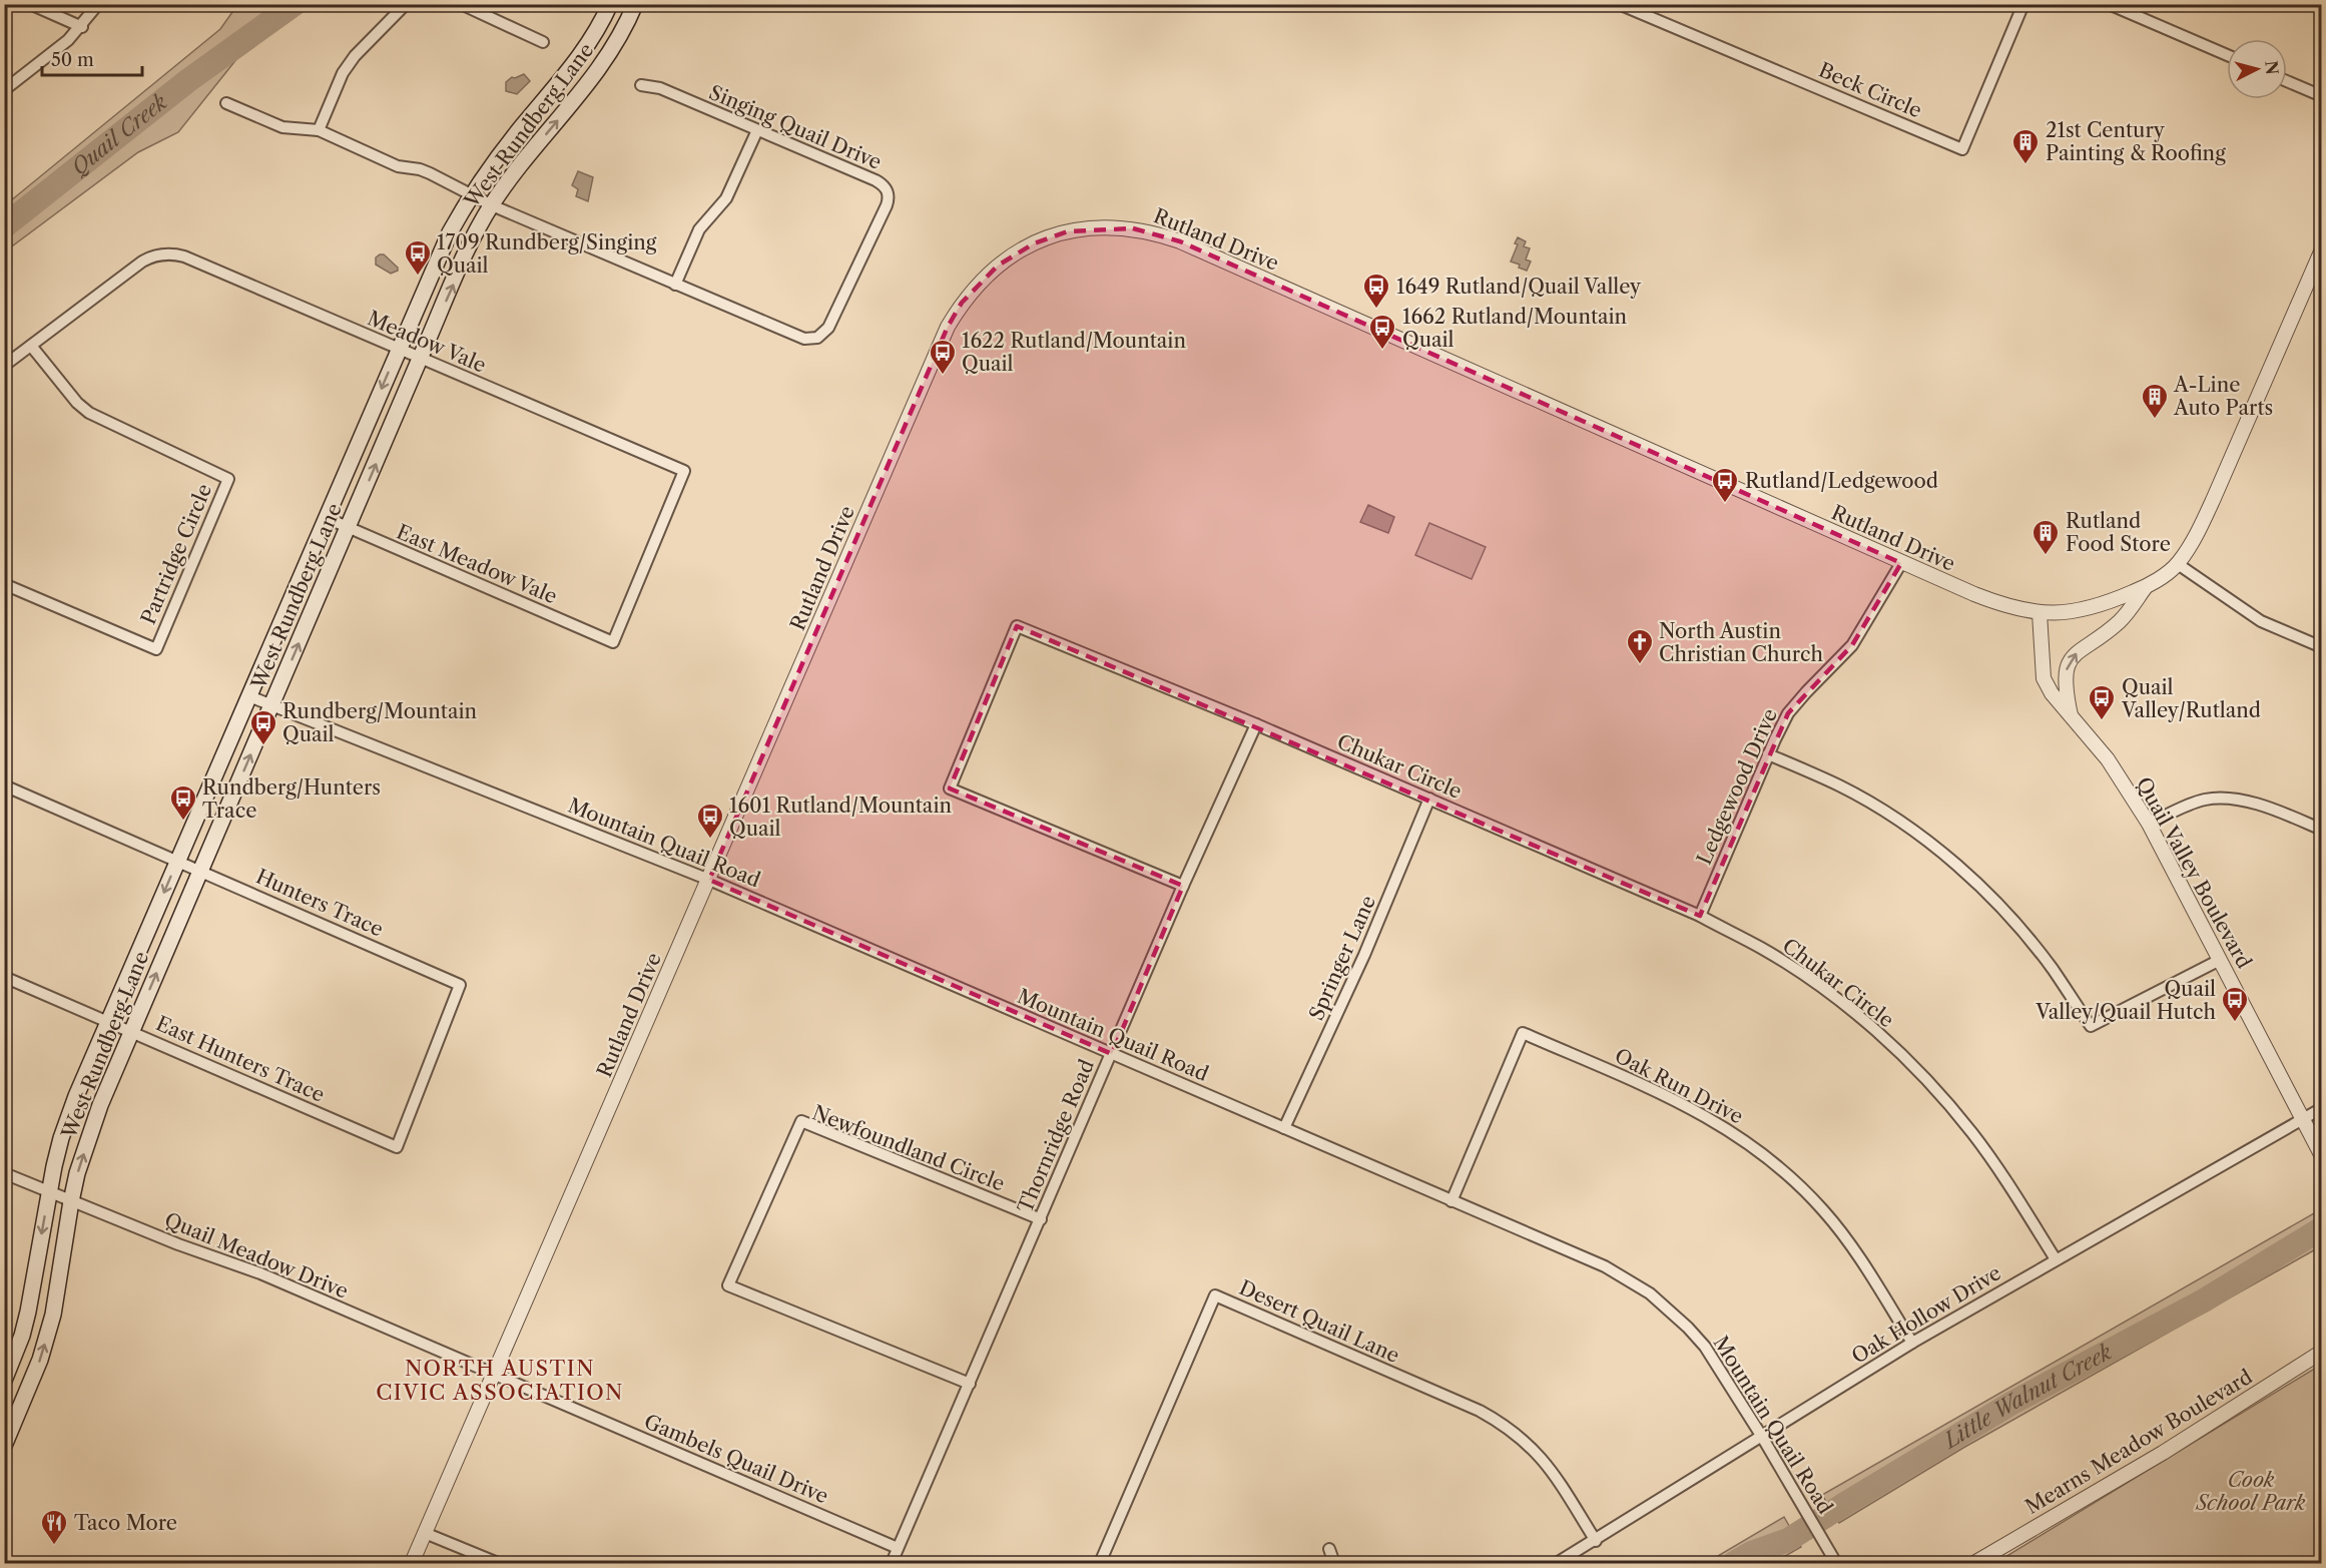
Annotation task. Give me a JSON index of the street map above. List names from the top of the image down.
{
  "streets": {
    "main road": ["West Rundberg Lane"],
    "street": [
      "Beck Circle",
      "Singing Quail Drive",
      "Rutland Drive",
      "Meadow Vale",
      "Partridge Circle",
      "East Meadow Vale",
      "Chukar Circle",
      "Ledgewood Drive",
      "Mountain Quail Road",
      "Quail Valley Boulevard",
      "Hunters Trace",
      "Springer Lane",
      "East Hunters Trace",
      "Oak Run Drive",
      "Thornridge Road",
      "Newfoundland Circle",
      "Quail Meadow Drive",
      "Oak Hollow Drive",
      "Desert Quail Lane",
      "Mearns Meadow Boulevard",
      "Gambels Quail Drive"
    ]
  },
  "crossings": [
    ["West Rundberg Lane", "Singing Quail Drive"],
    ["West Rundberg Lane", "Meadow Vale"],
    ["West Rundberg Lane", "East Meadow Vale"],
    ["West Rundberg Lane", "Mountain Quail Road"],
    ["West Rundberg Lane", "Hunters Trace"],
    ["West Rundberg Lane", "East Hunters Trace"],
    ["West Rundberg Lane", "Quail Meadow Drive"],
    ["Rutland Drive", "Ledgewood Drive"],
    ["Rutland Drive", "Mountain Quail Road"],
    ["Rutland Drive", "Quail Valley Boulevard"],
    ["Rutland Drive", "Quail Meadow Drive"],
    ["Rutland Drive", "Gambels Quail Drive"],
    ["Meadow Vale", "Partridge Circle"],
    ["Meadow Vale", "East Meadow Vale"],
    ["Chukar Circle", "Ledgewood Drive"],
    ["Chukar Circle", "Springer Lane"],
    ["Chukar Circle", "Thornridge Road"],
    ["Chukar Circle", "Oak Hollow Drive"],
    ["Mountain Quail Road", "Springer Lane"],
    ["Mountain Quail Road", "Oak Run Drive"],
    ["Mountain Quail Road", "Thornridge Road"],
    ["Mountain Quail Road", "Oak Hollow Drive"],
    ["Quail Valley Boulevard", "Oak Hollow Drive"],
    ["Hunters Trace", "East Hunters Trace"],
    ["Oak Run Drive", "Oak Hollow Drive"],
    ["Thornridge Road", "Newfoundland Circle"],
    ["Thornridge Road", "Gambels Quail Drive"],
    ["Quail Meadow Drive", "Gambels Quail Drive"],
    ["Oak Hollow Drive", "Desert Quail Lane"]
  ],
  "districts": ["NORTH AUSTIN CIVIC ASSOCIATION"],
  "water": ["Quail Creek", "Little Walnut Creek"],
  "parks": ["Cook School Park"],
  "places": {
    "building": ["21st Century Painting & Roofing", "A-Line Auto Parts", "Rutland Food Store"],
    "bus stop": [
      "1709 Rundberg/Singing Quail",
      "1649 Rutland/Quail Valley",
      "1662 Rutland/Mountain Quail",
      "1622 Rutland/Mountain Quail",
      "Rutland/Ledgewood",
      "Quail Valley/Rutland",
      "Rundberg/Mountain Quail",
      "Rundberg/Hunters Trace",
      "1601 Rutland/Mountain Quail",
      "Quail Valley/Quail Hutch"
    ],
    "church": ["North Austin Christian Church"],
    "restaurant": ["Taco More"]
  },
  "scale_bar": "50 m",
  "north": "right"
}
